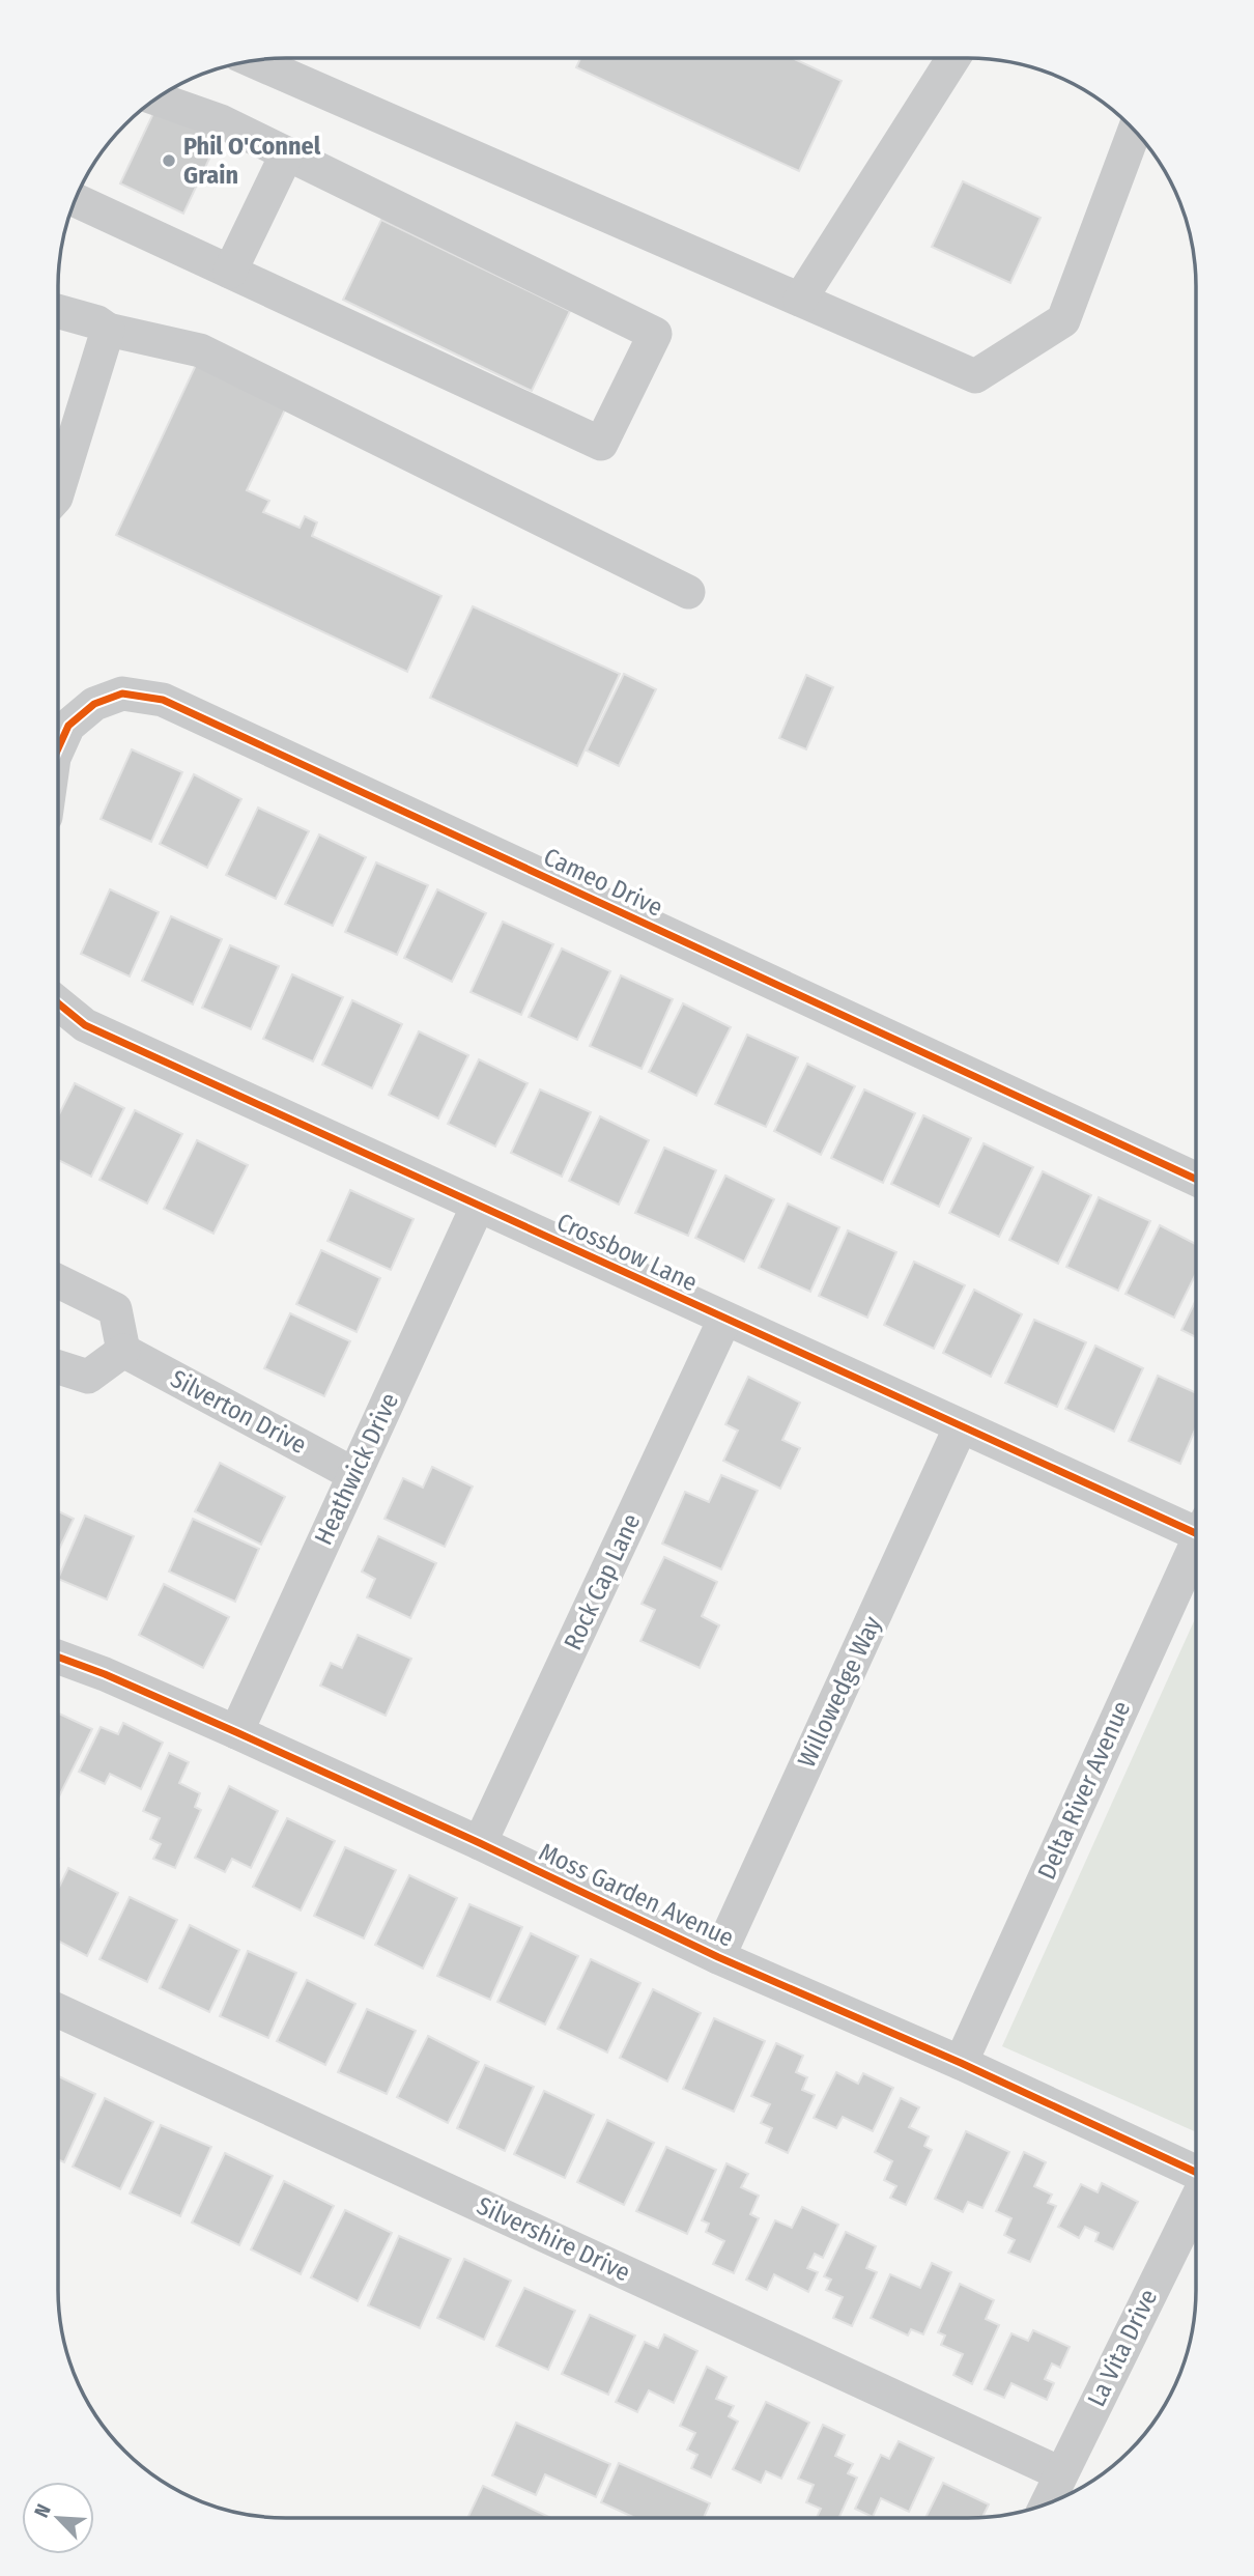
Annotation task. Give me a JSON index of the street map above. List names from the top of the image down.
{
  "streets": {
    "street": [
      "Cameo Drive",
      "Crossbow Lane",
      "Silverton Drive",
      "Heathwick Drive",
      "Rock Cap Lane",
      "Willowedge Way",
      "Delta River Avenue",
      "Moss Garden Avenue",
      "Silvershire Drive",
      "La Vita Drive"
    ]
  },
  "crossings": [
    ["Crossbow Lane", "Heathwick Drive"],
    ["Crossbow Lane", "Rock Cap Lane"],
    ["Crossbow Lane", "Willowedge Way"],
    ["Silverton Drive", "Heathwick Drive"],
    ["Heathwick Drive", "Moss Garden Avenue"],
    ["Rock Cap Lane", "Moss Garden Avenue"],
    ["Willowedge Way", "Moss Garden Avenue"],
    ["Delta River Avenue", "Moss Garden Avenue"],
    ["Silvershire Drive", "La Vita Drive"]
  ],
  "places": ["Phil O'Connel Grain"],
  "north": "top left"
}
